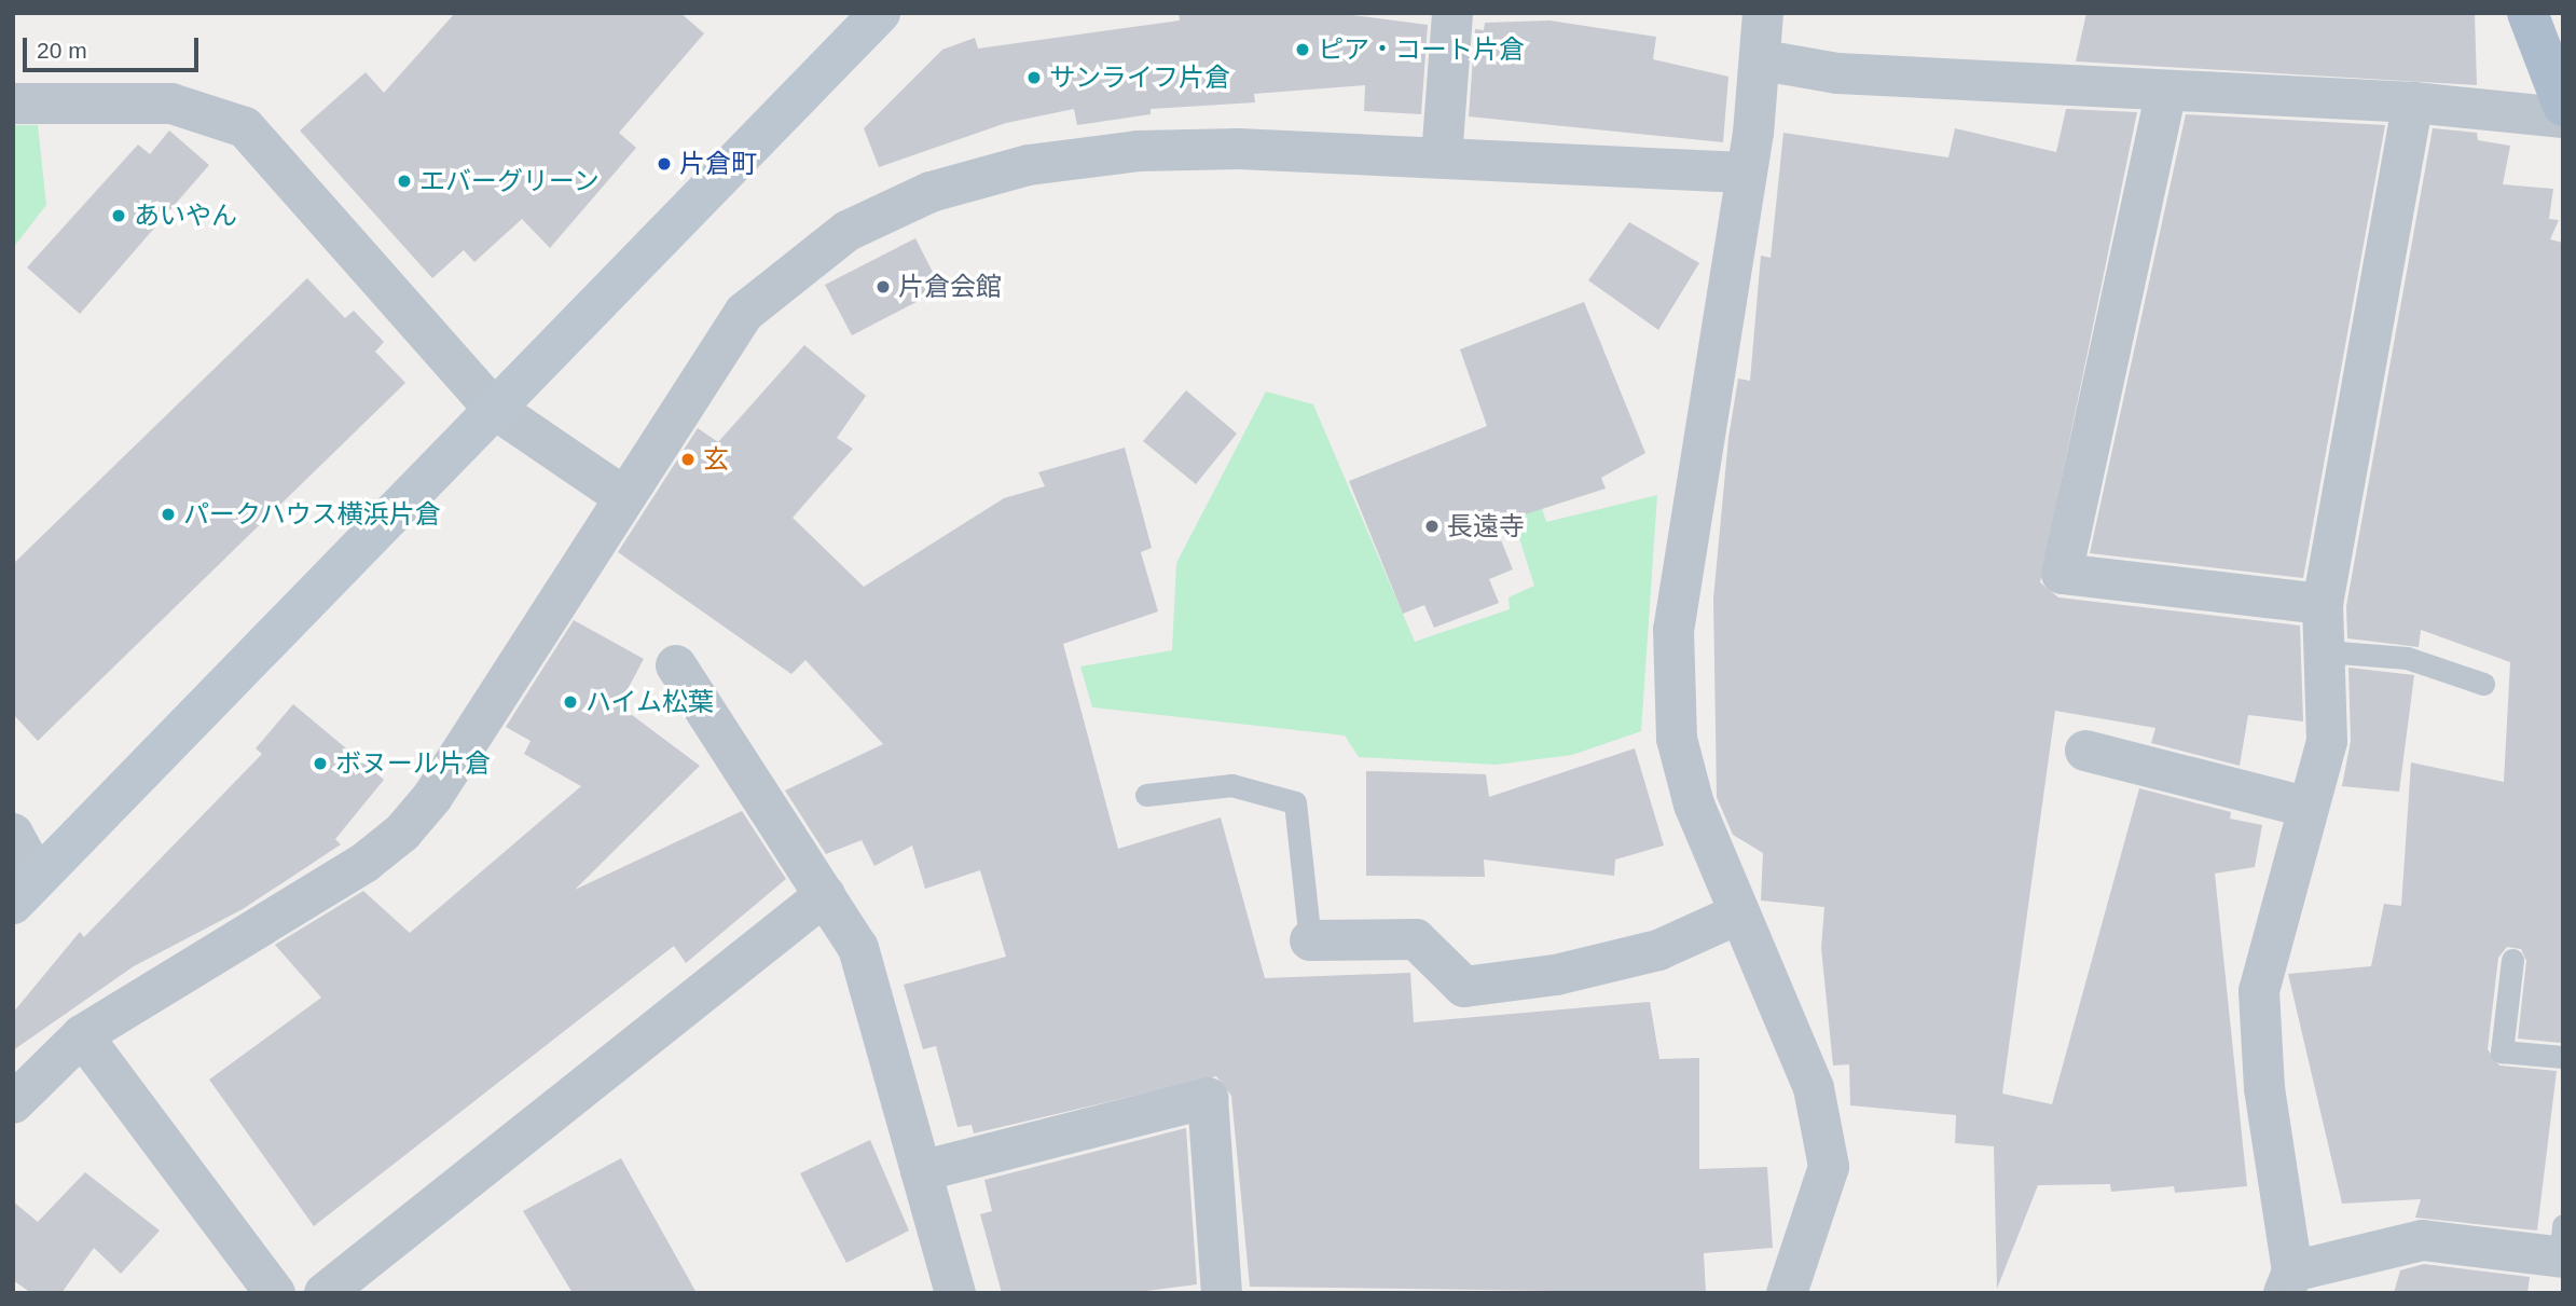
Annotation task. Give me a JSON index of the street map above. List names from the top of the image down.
{
  "places": [
    "ピア・コート片倉",
    "サンライフ片倉",
    "片倉町",
    "エバーグリーン",
    "あいやん",
    "片倉会館",
    "玄",
    "パークハウス横浜片倉",
    "長遠寺",
    "ハイム松葉",
    "ボヌール片倉"
  ],
  "scale_bar": "20 m"
}
